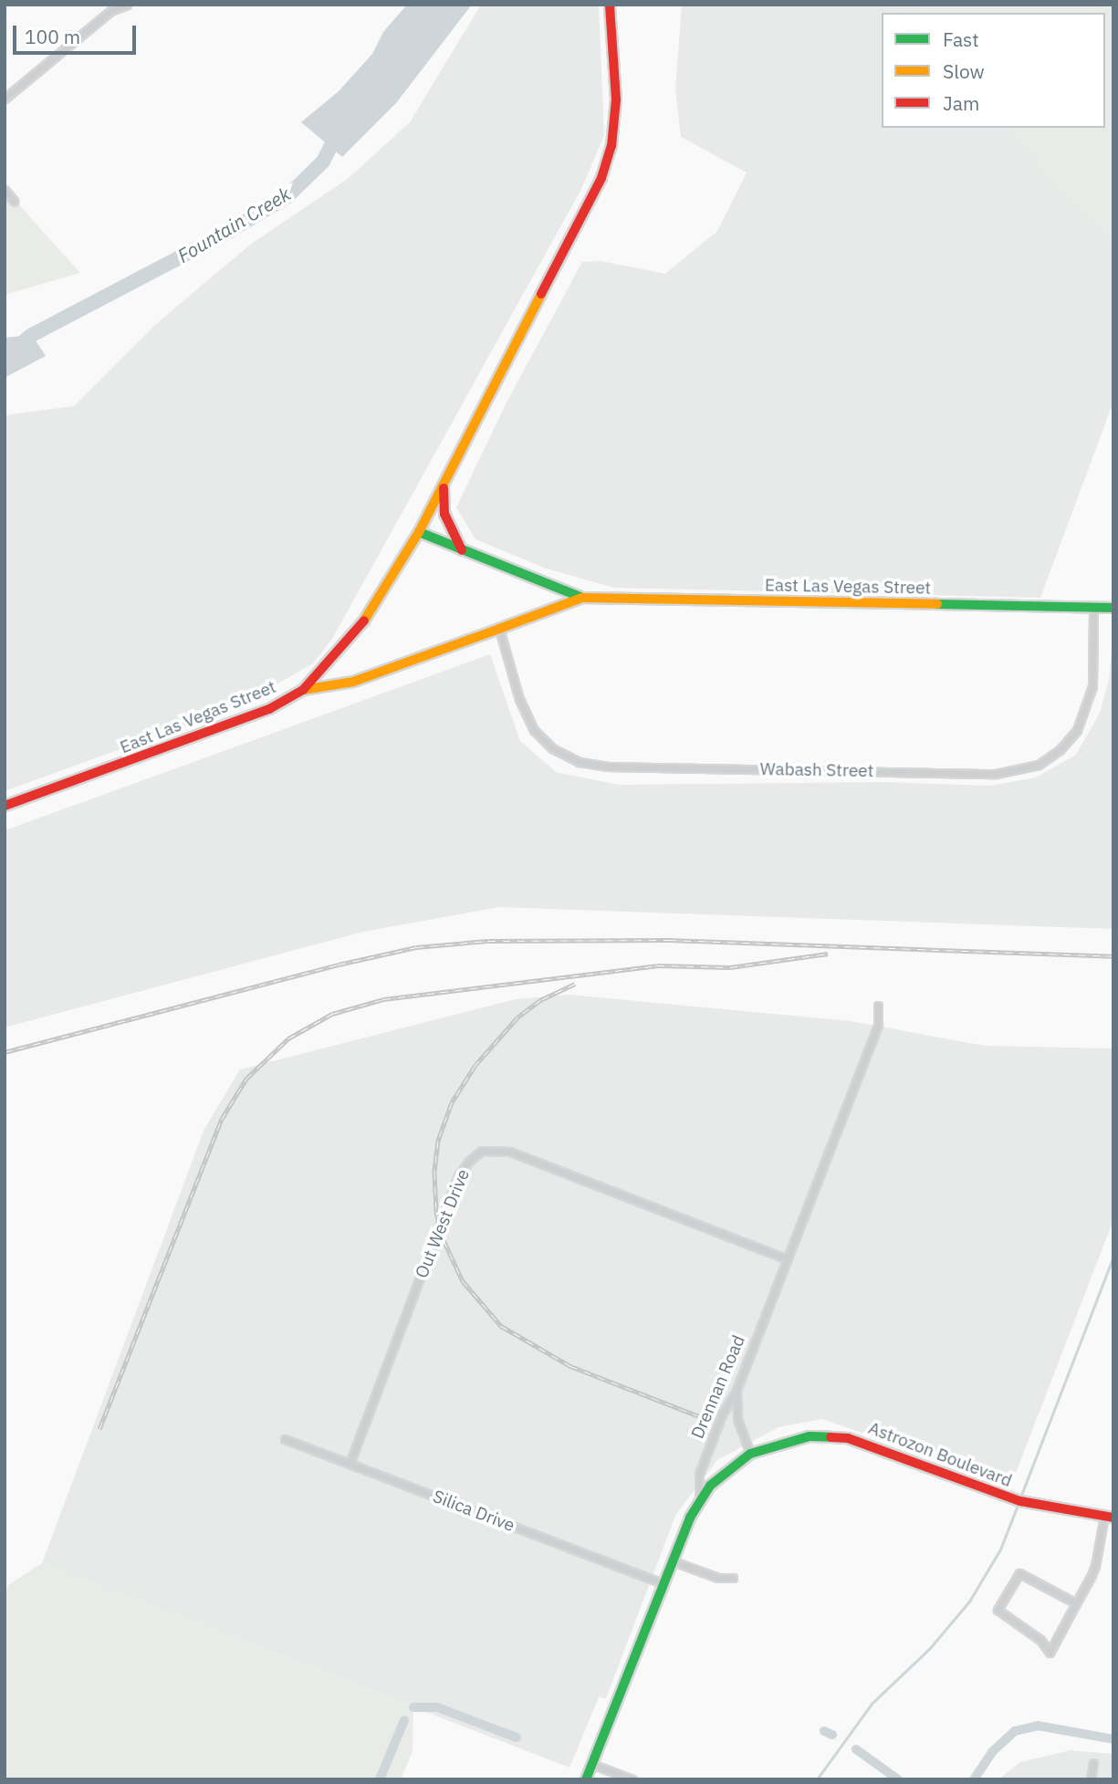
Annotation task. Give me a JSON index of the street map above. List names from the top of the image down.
{
  "streets": {
    "main road": ["East Las Vegas Street", "Drennan Road", "Astrozon Boulevard"],
    "street": ["Wabash Street", "Out West Drive", "Silica Drive"]
  },
  "crossings": [
    ["East Las Vegas Street", "Wabash Street"],
    ["Out West Drive", "Drennan Road"],
    ["Out West Drive", "Silica Drive"],
    ["Drennan Road", "Astrozon Boulevard"],
    ["Drennan Road", "Silica Drive"]
  ],
  "water": ["Fountain Creek"],
  "legend": ["Fast", "Slow", "Jam"],
  "scale_bar": "100 m"
}
